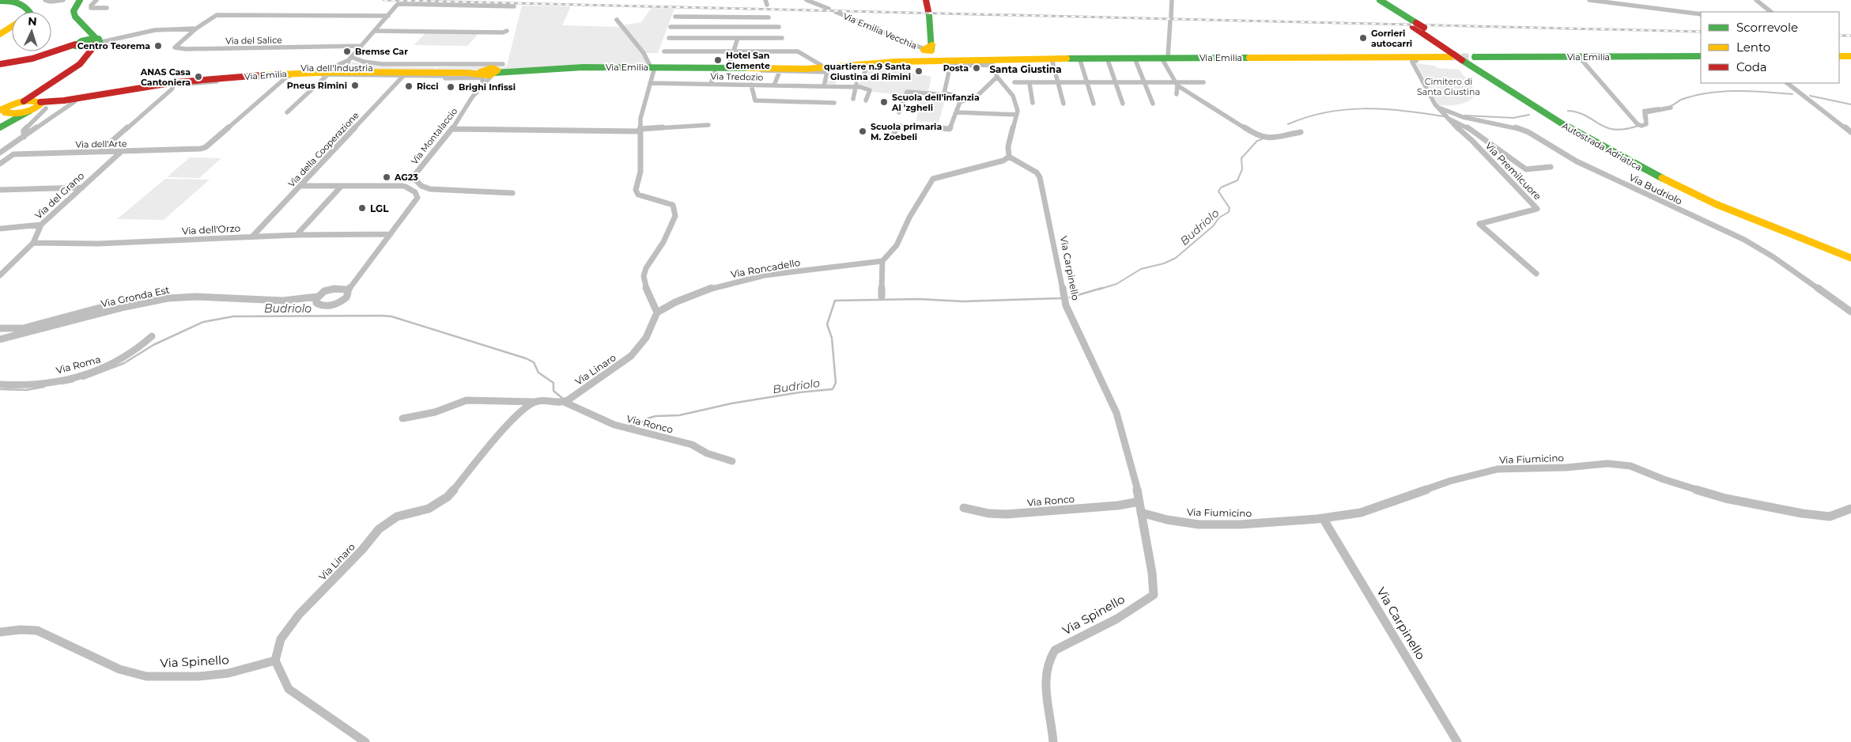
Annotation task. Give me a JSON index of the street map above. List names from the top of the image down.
{
  "streets": {
    "main road": ["Via Emilia Vecchia", "Via Emilia", "Autostrada Adriatica"],
    "street": [
      "Via del Salice",
      "Via dell'Industria",
      "Via Tredozio",
      "Via Montalaccio",
      "Via dell'Arte",
      "Via della Cooperazione",
      "Via Premilcuore",
      "Via Budriolo",
      "Via del Grano",
      "Via dell'Orzo",
      "Via Roncadello",
      "Via Carpinello",
      "Via Gronda Est",
      "Via Roma",
      "Via Linaro",
      "Via Ronco",
      "Via Fiumicino",
      "Via Spinello"
    ]
  },
  "crossings": [
    ["Via Emilia Vecchia", "Via Emilia"],
    ["Via Emilia", "Via dell'Industria"],
    ["Via Emilia", "Via Montalaccio"],
    ["Via Emilia", "Autostrada Adriatica"],
    ["Via Emilia", "Via della Cooperazione"],
    ["Via Emilia", "Via Premilcuore"],
    ["Via dell'Industria", "Via dell'Arte"],
    ["Via dell'Industria", "Via della Cooperazione"],
    ["Via dell'Arte", "Via del Grano"],
    ["Via della Cooperazione", "Via dell'Orzo"],
    ["Via Premilcuore", "Via Budriolo"],
    ["Via del Grano", "Via dell'Orzo"],
    ["Via dell'Orzo", "Via Gronda Est"],
    ["Via Roncadello", "Via Linaro"],
    ["Via Carpinello", "Via Ronco"],
    ["Via Carpinello", "Via Fiumicino"],
    ["Via Carpinello", "Via Spinello"],
    ["Via Linaro", "Via Ronco"],
    ["Via Linaro", "Via Spinello"],
    ["Via Fiumicino", "Via Spinello"]
  ],
  "districts": ["Santa Giustina"],
  "water": ["Budriolo"],
  "parks": ["Cimitero di Santa Giustina"],
  "places": [
    "Gorrieri autocarri",
    "Centro Teorema",
    "Bremse Car",
    "Hotel San Clemente",
    "Posta",
    "quartiere n.9 Santa Giustina di Rimini",
    "ANAS Casa Cantoniera",
    "Pneus Rimini",
    "Ricci",
    "Brighi Infissi",
    "Scuola dell'infanzia Al 'zgheli",
    "Scuola primaria M. Zoebeli",
    "AG23",
    "LGL"
  ],
  "legend": ["Scorrevole", "Lento", "Coda"],
  "north": "top"
}
